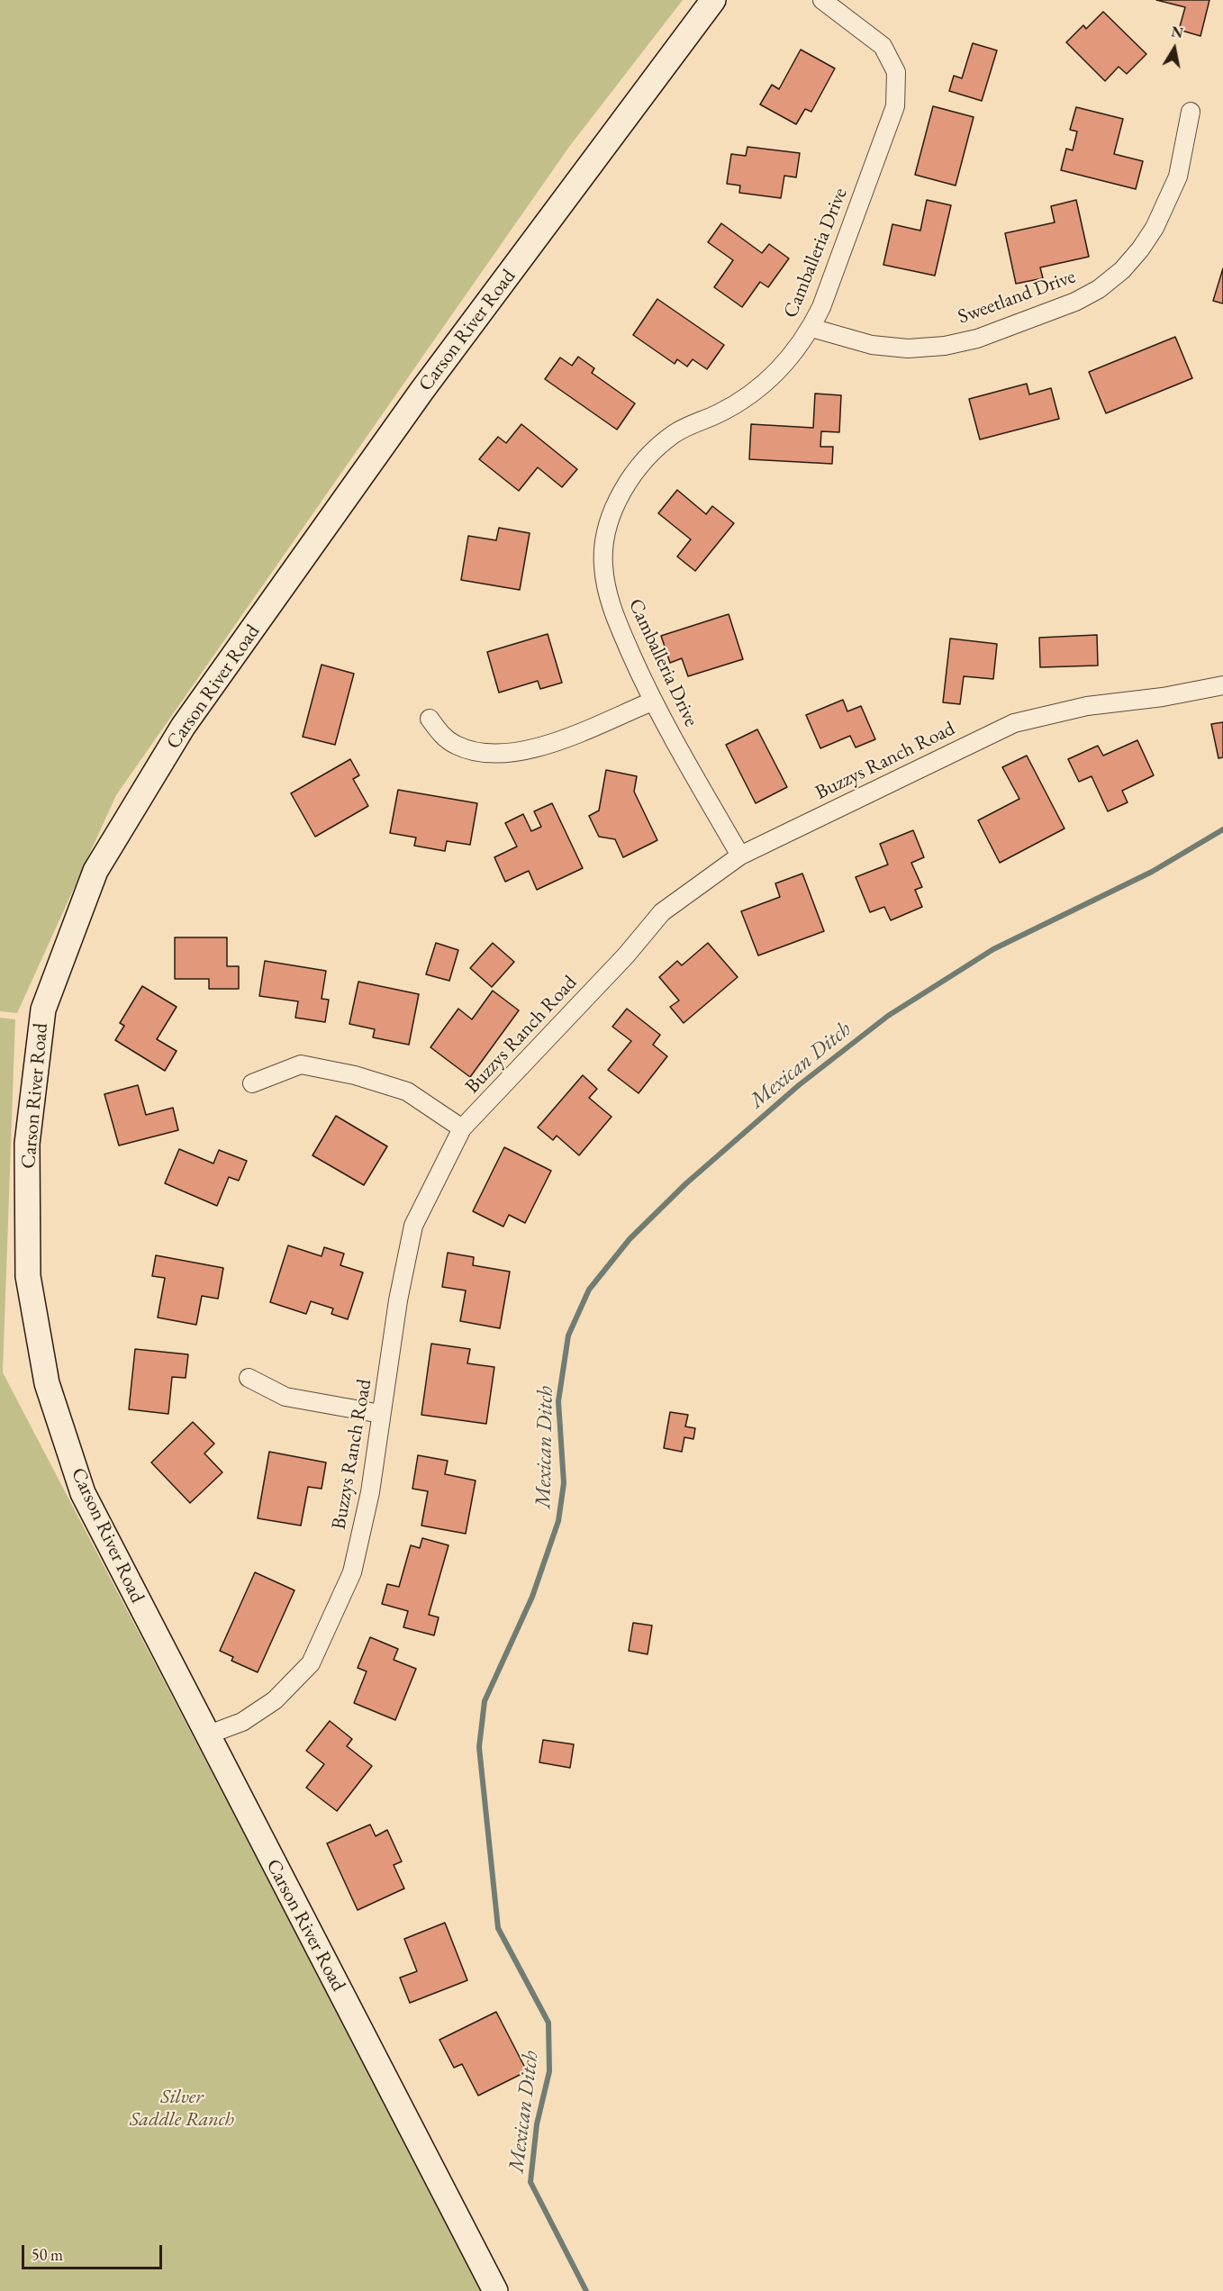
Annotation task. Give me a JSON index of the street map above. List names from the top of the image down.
{
  "streets": {
    "street": [
      "Camballeria Drive",
      "Sweetland Drive",
      "Carson River Road",
      "Buzzys Ranch Road"
    ]
  },
  "crossings": [
    ["Camballeria Drive", "Sweetland Drive"],
    ["Camballeria Drive", "Buzzys Ranch Road"],
    ["Carson River Road", "Buzzys Ranch Road"]
  ],
  "water": ["Mexican Ditch"],
  "parks": ["Silver Saddle Ranch"],
  "scale_bar": "50 m",
  "north": "top"
}
